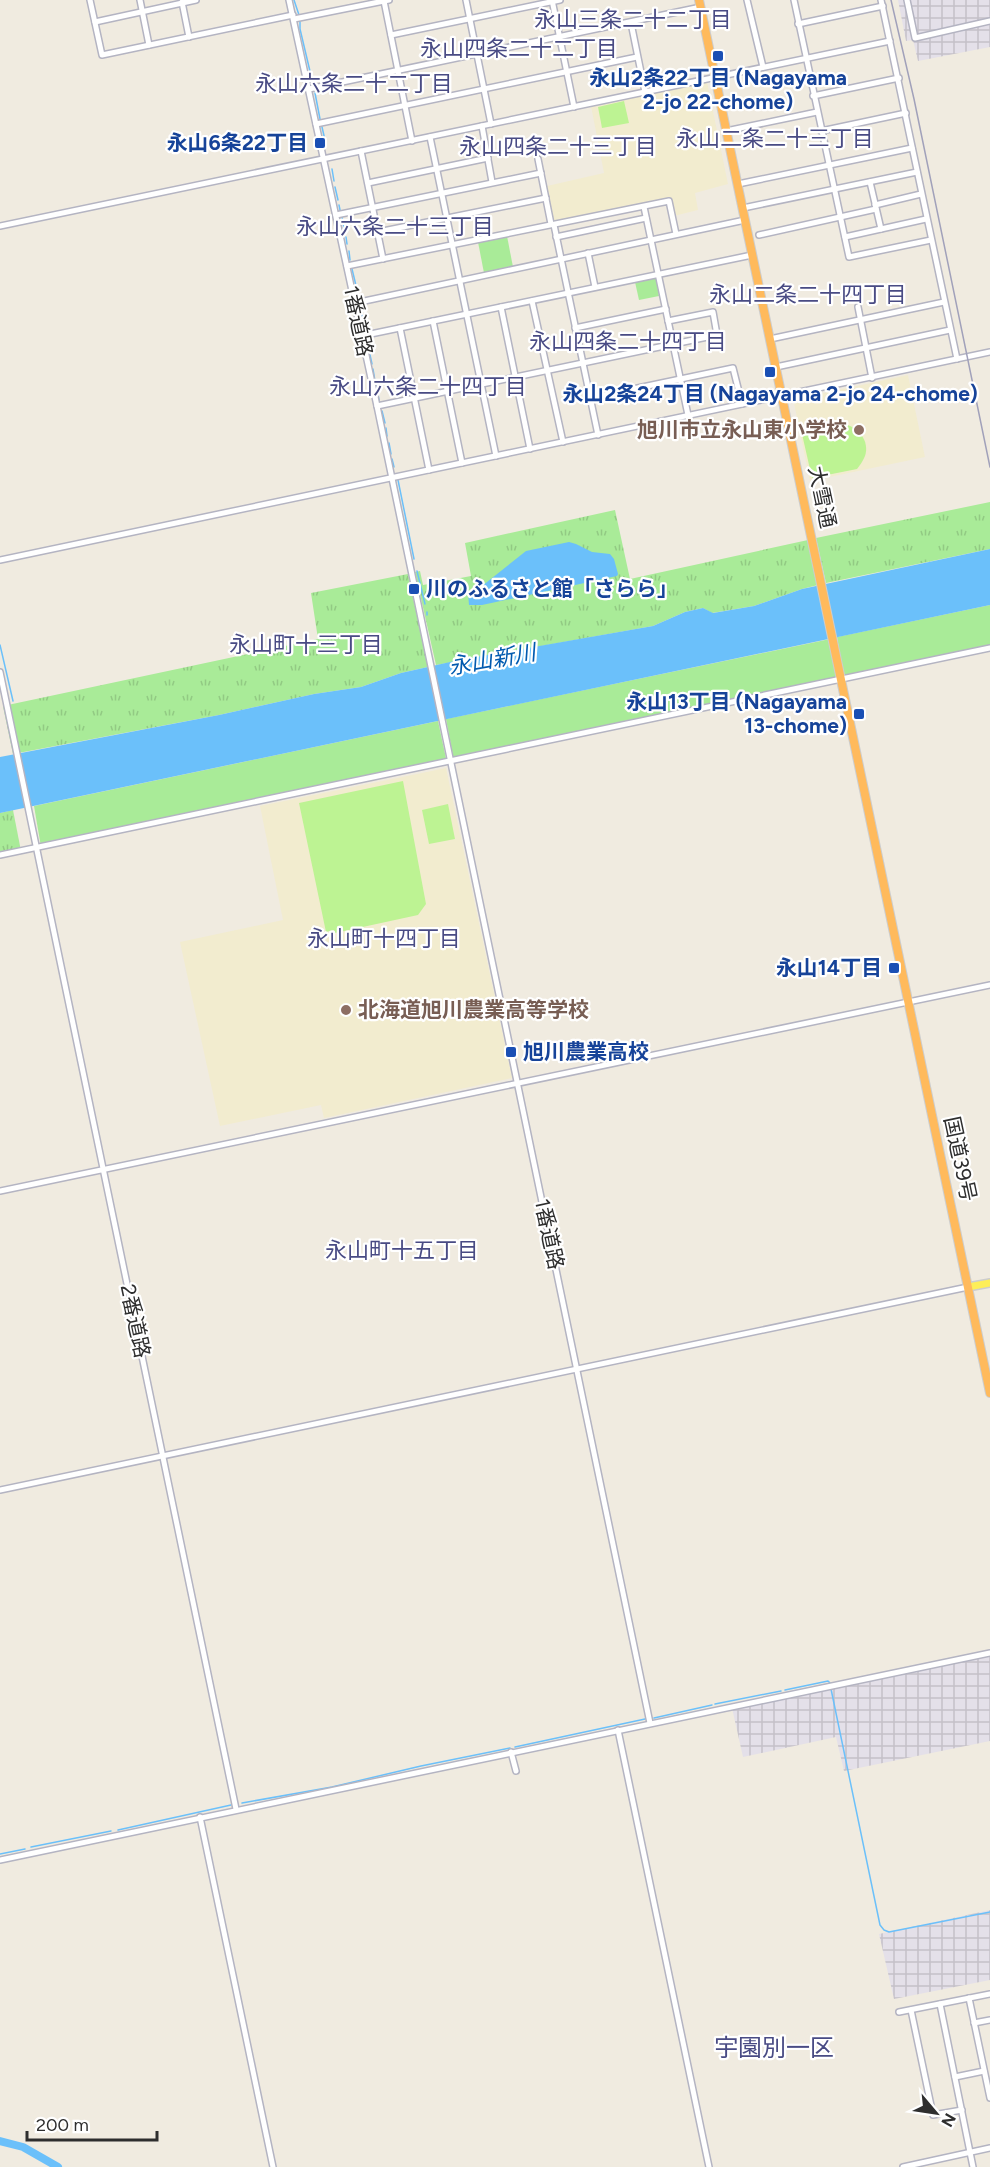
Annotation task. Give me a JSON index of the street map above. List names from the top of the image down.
{
  "streets": {
    "highway": ["大雪通", "国道39号"],
    "street": ["1番道路", "2番道路"]
  },
  "crossings": [
    ["大雪通", "国道39号"]
  ],
  "districts": [
    "永山三条二十二丁目",
    "永山四条二十二丁目",
    "永山六条二十二丁目",
    "永山二条二十三丁目",
    "永山四条二十三丁目",
    "永山六条二十三丁目",
    "永山二条二十四丁目",
    "永山四条二十四丁目",
    "永山六条二十四丁目",
    "永山町十三丁目",
    "永山町十四丁目",
    "永山町十五丁目",
    "宇園別一区"
  ],
  "water": ["永山新川"],
  "places": {
    "transit": [
      "永山2条22丁目 (Nagayama 2-jo 22-chome)",
      "永山6条22丁目",
      "永山2条24丁目 (Nagayama 2-jo 24-chome)",
      "川のふるさと館「さらら」",
      "永山13丁目 (Nagayama 13-chome)",
      "永山14丁目",
      "旭川農業高校"
    ],
    "other": ["旭川市立永山東小学校", "北海道旭川農業高等学校"]
  },
  "scale_bar": "200 m",
  "north": "bottom right"
}
